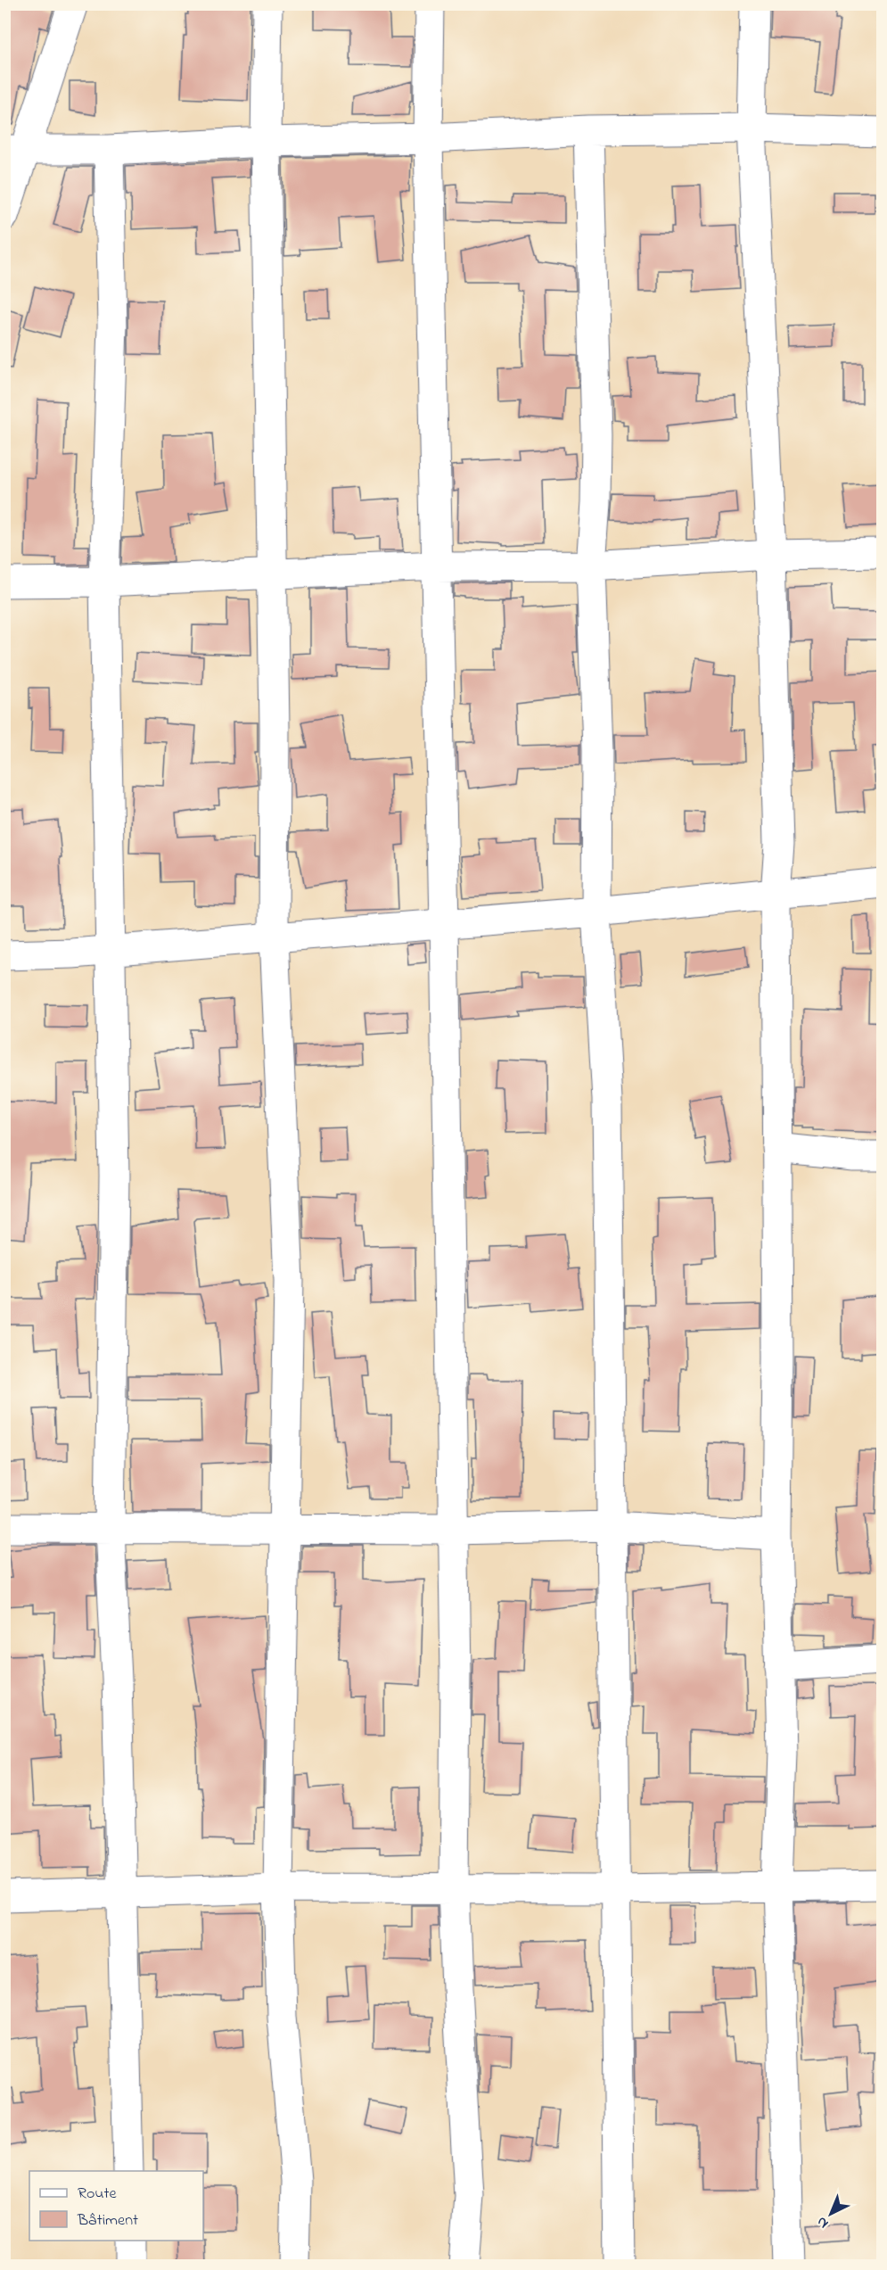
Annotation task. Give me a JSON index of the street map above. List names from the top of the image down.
{
  "legend": ["Route", "Bâtiment"],
  "north": "bottom left"
}
